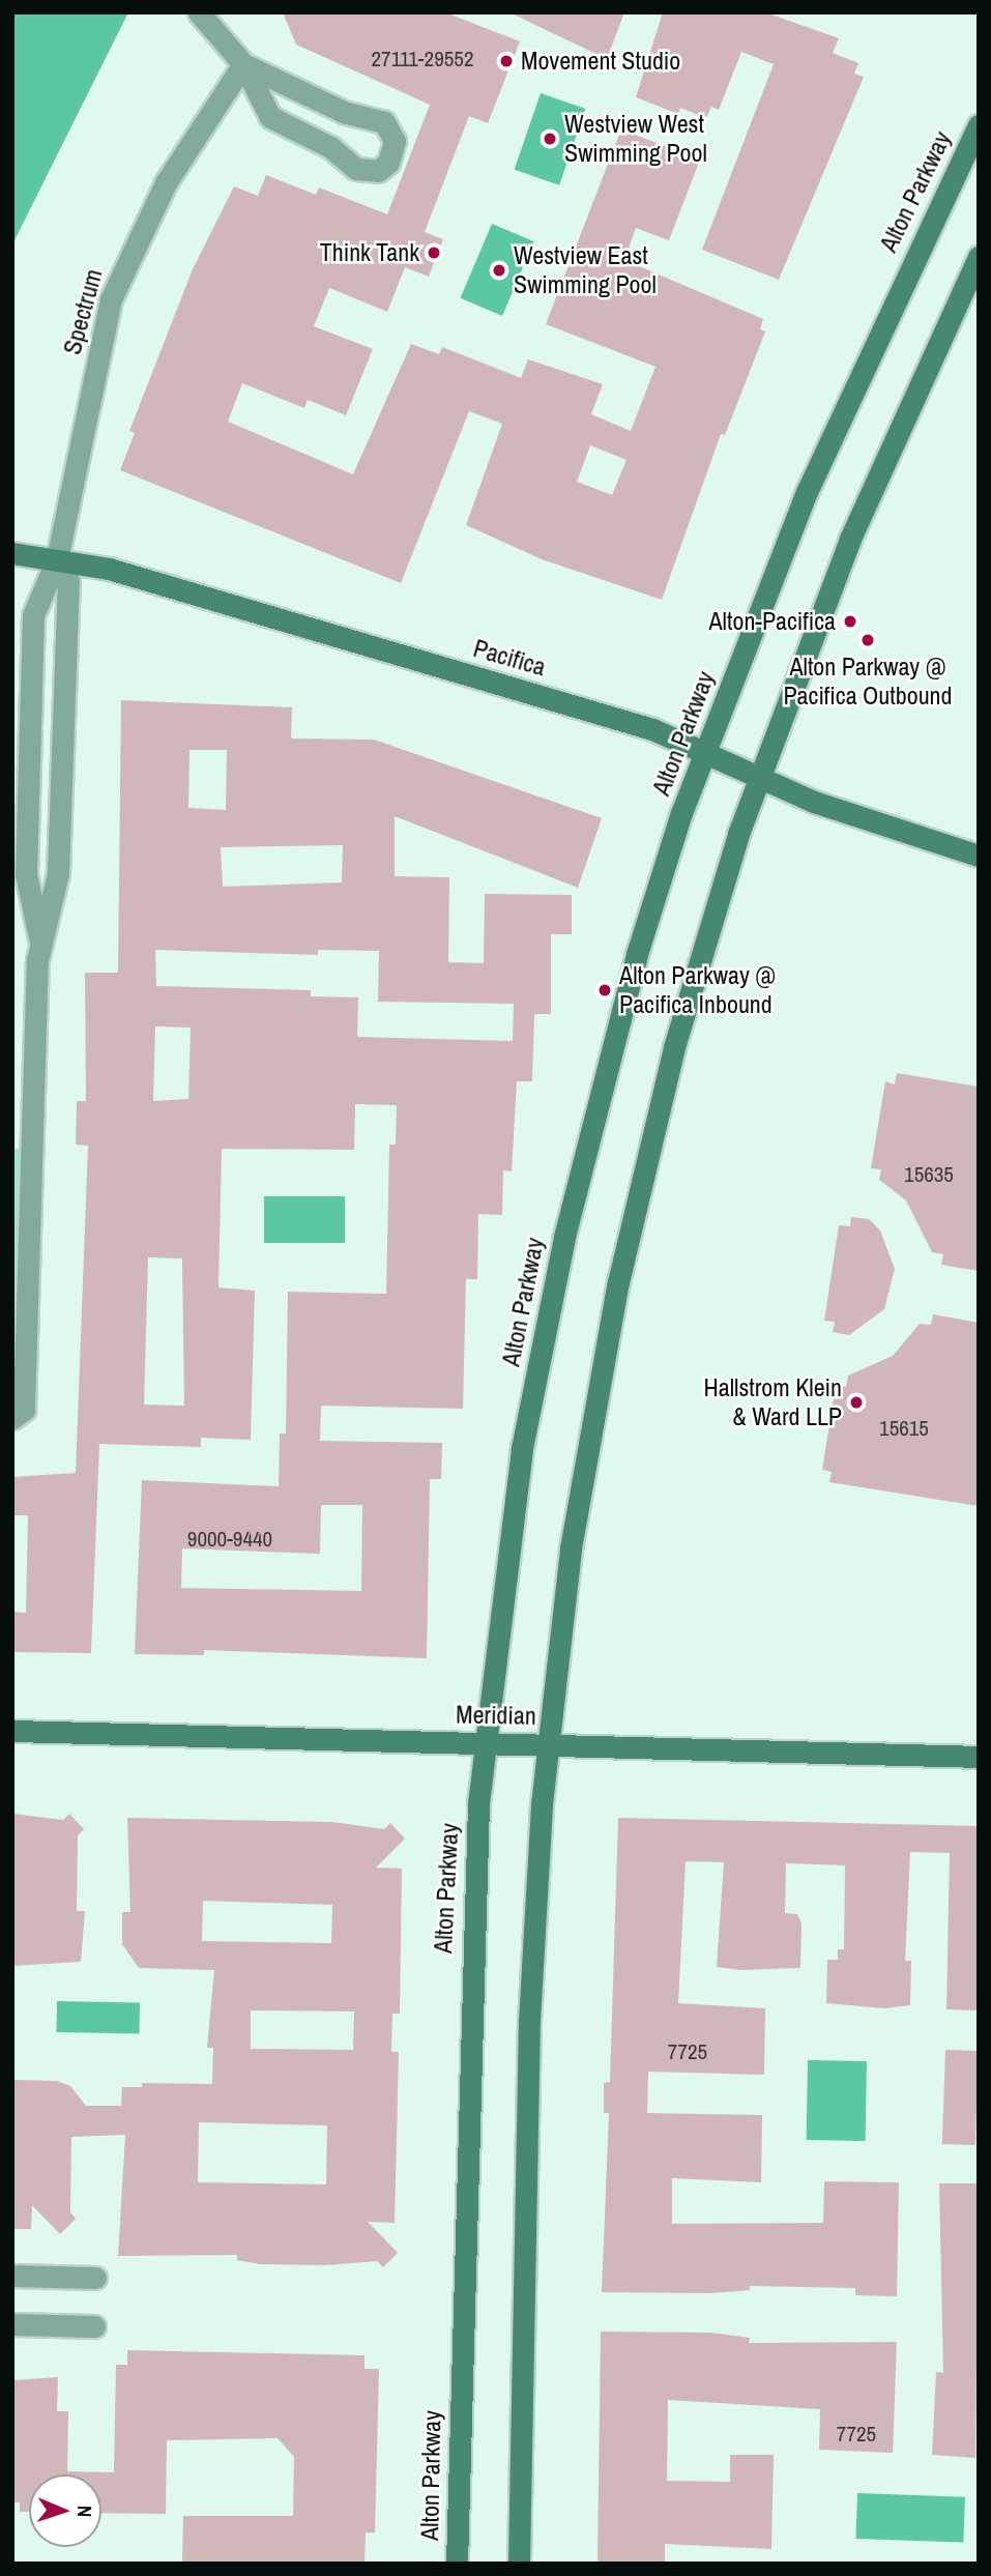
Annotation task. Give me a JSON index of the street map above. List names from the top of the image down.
{
  "streets": {
    "main road": ["Alton Parkway", "Pacifica", "Meridian"],
    "street": ["Spectrum"]
  },
  "crossings": [
    ["Alton Parkway", "Pacifica"],
    ["Alton Parkway", "Meridian"],
    ["Spectrum", "Pacifica"]
  ],
  "places": [
    "Movement Studio",
    "Westview West Swimming Pool",
    "Think Tank",
    "Westview East Swimming Pool",
    "Alton-Pacifica",
    "Alton Parkway @ Pacifica Outbound",
    "Alton Parkway @ Pacifica Inbound",
    "Hallstrom Klein & Ward LLP"
  ],
  "house_numbers": [
    "27111-29552",
    "15635",
    "15615",
    "9000-9440",
    "7725",
    "7725"
  ],
  "north": "right"
}
